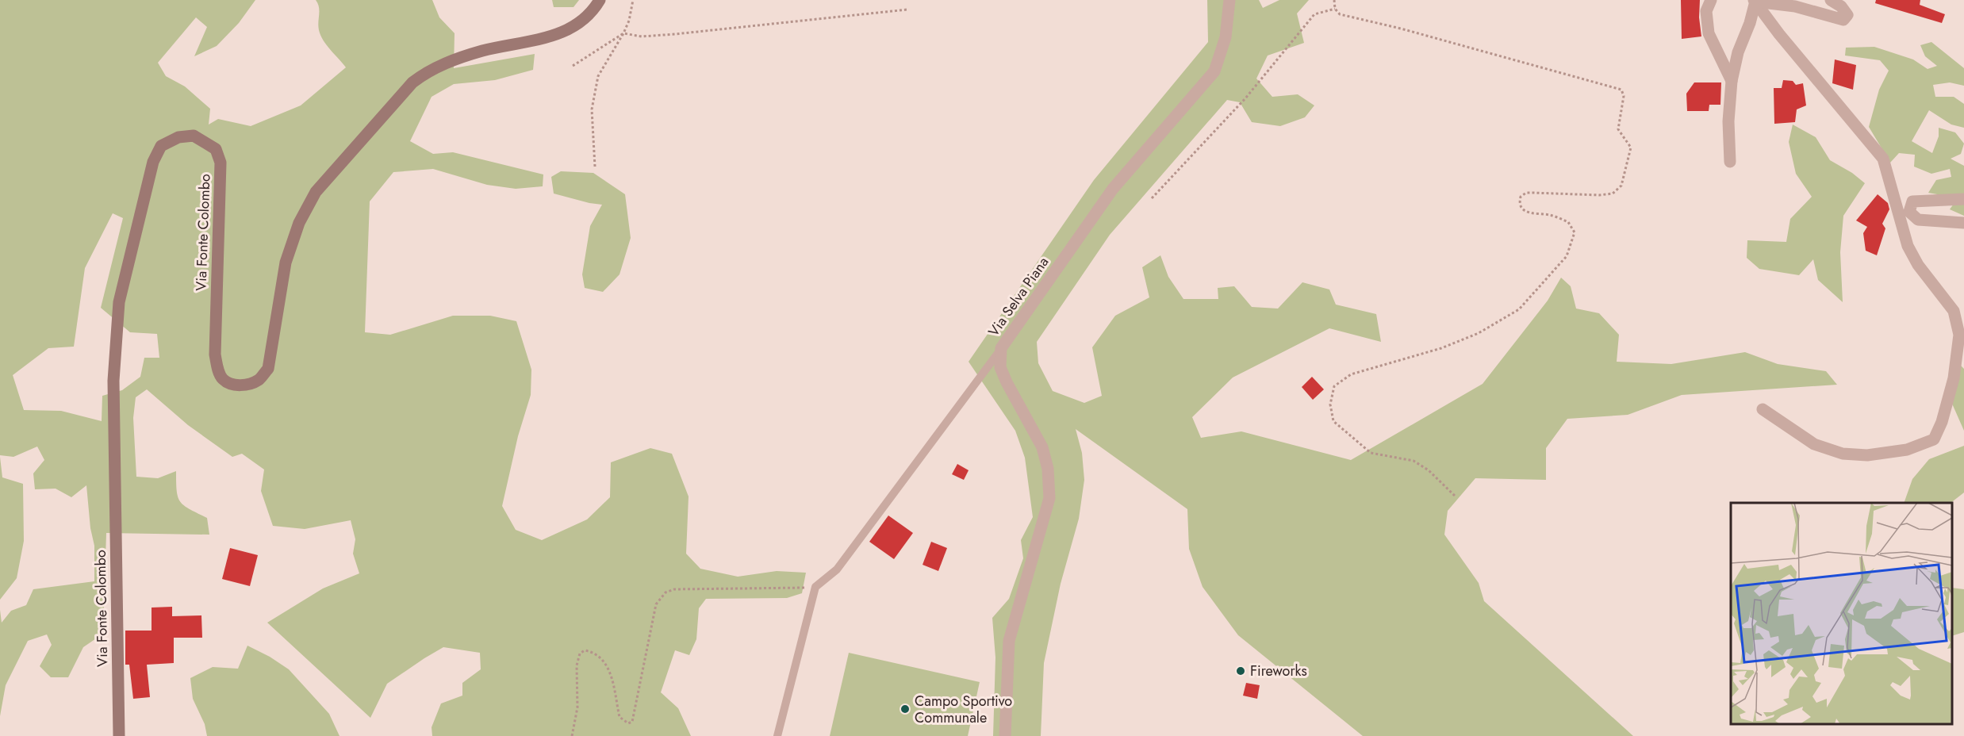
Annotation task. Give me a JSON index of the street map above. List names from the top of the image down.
{
  "streets": {
    "street": ["Via Fonte Colombo", "Via Selva Piana"]
  },
  "places": ["Fireworks", "Campo Sportivo Communale"]
}
